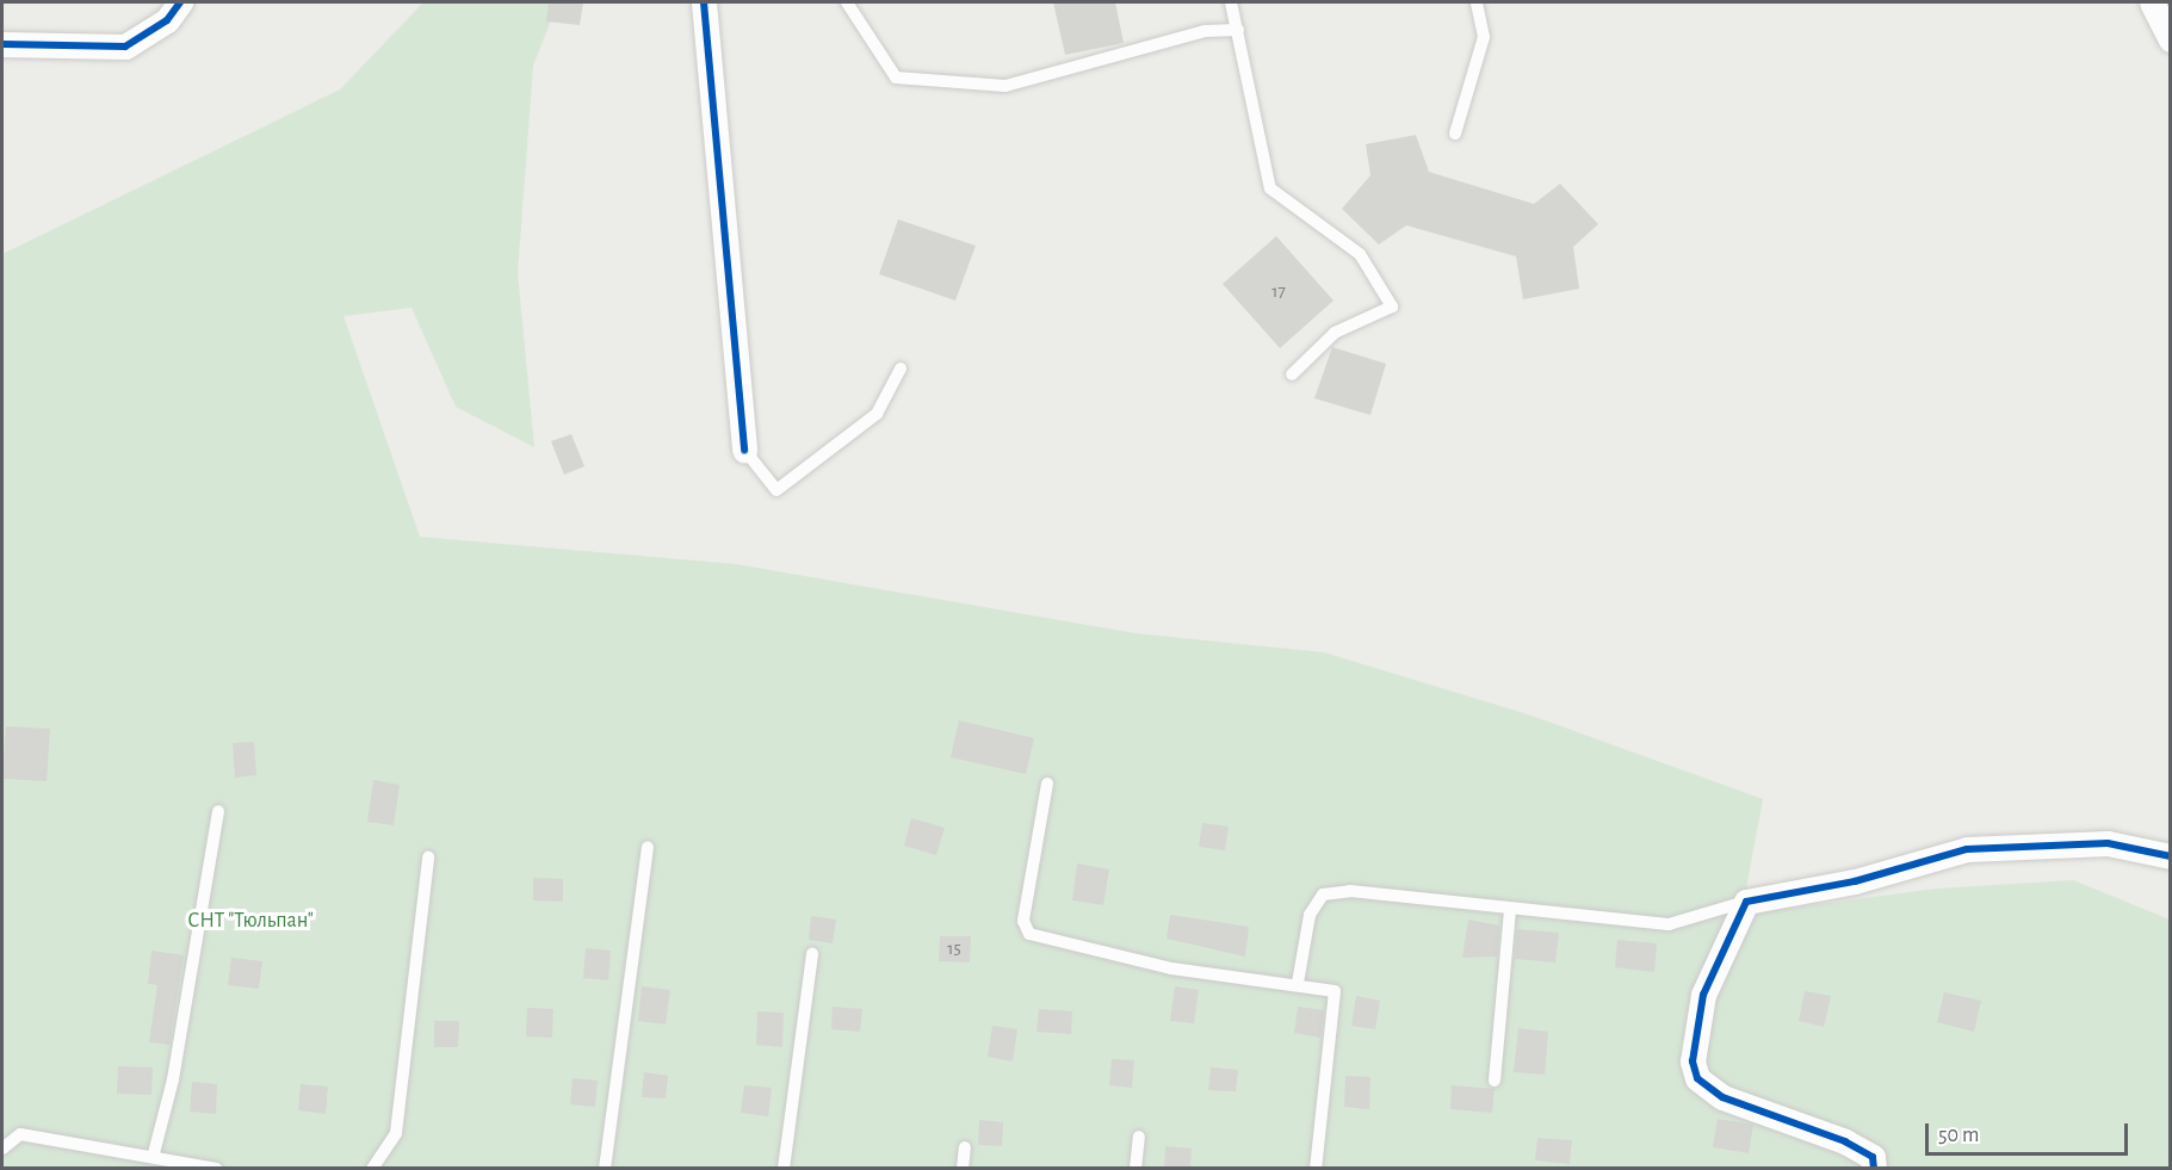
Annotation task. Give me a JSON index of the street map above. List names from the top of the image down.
{
  "parks": ["СНТ \"Тюльпан\""],
  "house_numbers": ["17", "15"],
  "scale_bar": "50 m"
}
